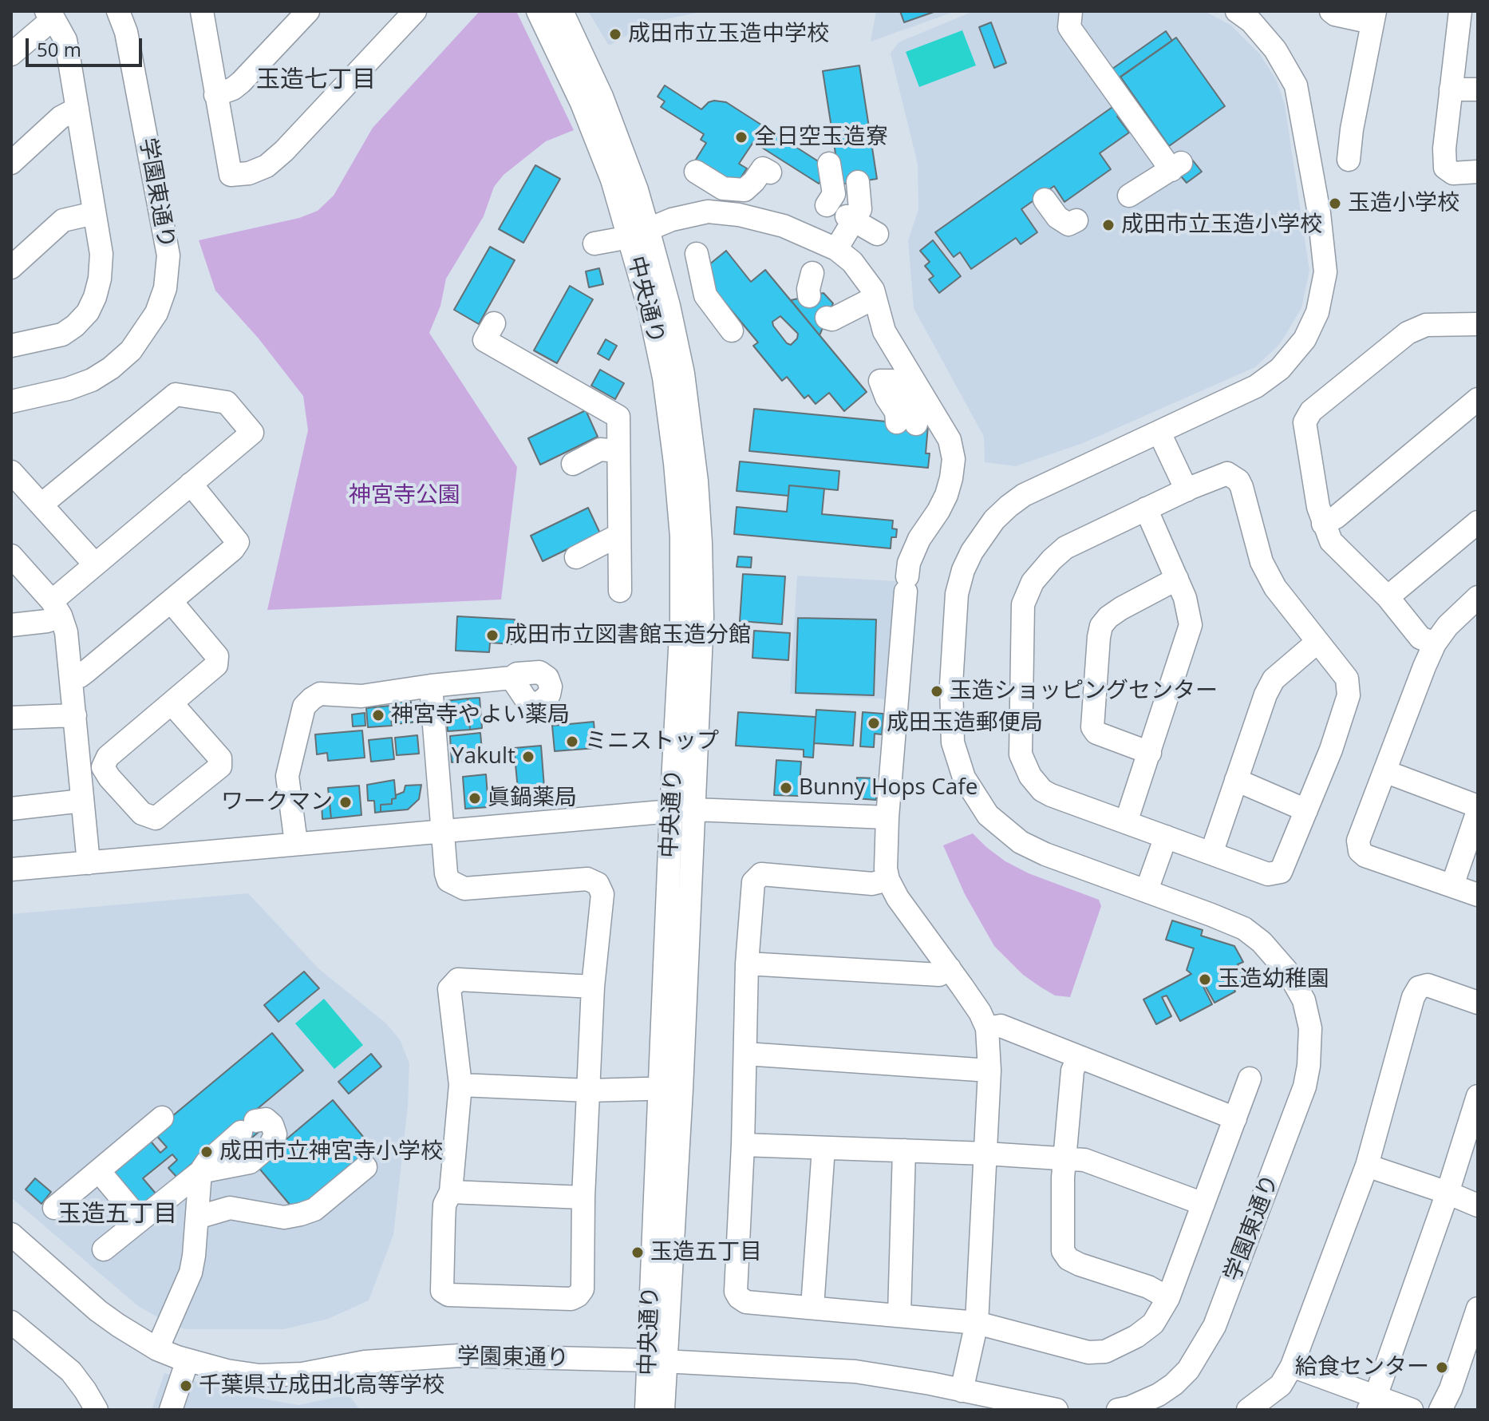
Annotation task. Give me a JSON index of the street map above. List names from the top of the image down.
{
  "streets": {
    "street": ["学園東通り", "中央通り"]
  },
  "crossings": [
    ["学園東通り", "中央通り"]
  ],
  "districts": ["玉造七丁目", "玉造五丁目"],
  "parks": ["神宮寺公園"],
  "places": [
    "成田市立玉造中学校",
    "全日空玉造寮",
    "玉造小学校",
    "成田市立玉造小学校",
    "成田市立図書館玉造分館",
    "玉造ショッピングセンター",
    "神宮寺やよい薬局",
    "成田玉造郵便局",
    "ミニストップ",
    "Yakult",
    "Bunny Hops Cafe",
    "眞鍋薬局",
    "ワークマン",
    "玉造幼稚園",
    "成田市立神宮寺小学校",
    "玉造五丁目",
    "給食センター",
    "千葉県立成田北高等学校"
  ],
  "scale_bar": "50 m"
}
